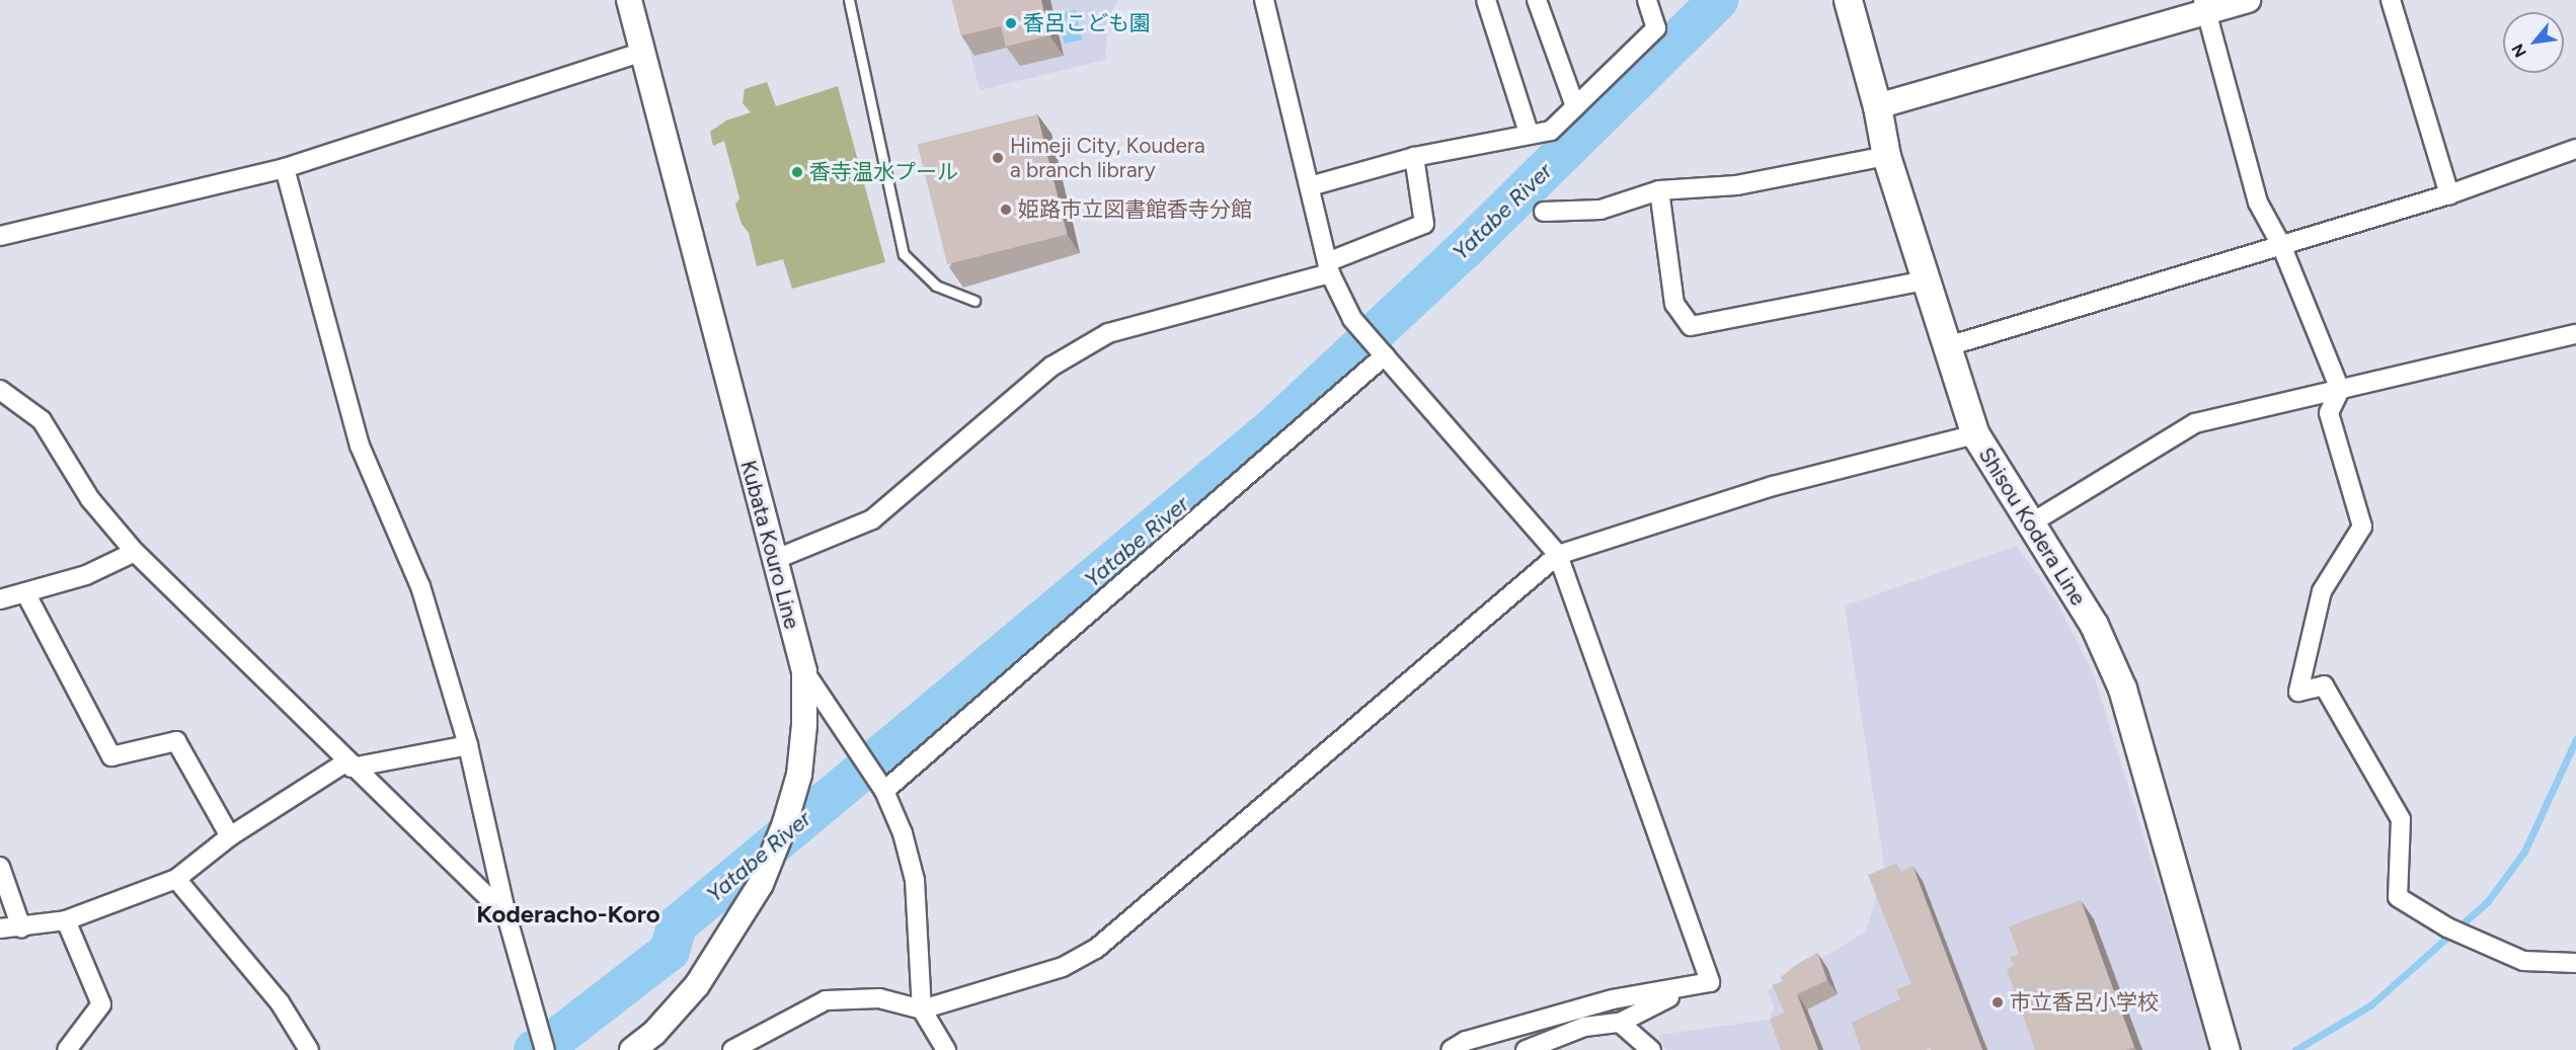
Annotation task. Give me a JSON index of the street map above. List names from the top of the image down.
{
  "streets": {
    "main road": ["Shisou Kodera Line", "Kubata Kouro Line"]
  },
  "districts": ["Koderacho-Koro"],
  "water": ["Yatabe River"],
  "places": [
    "香呂こども園",
    "Himeji City, Koudera a branch library",
    "香寺温水プール",
    "姫路市立図書館香寺分館",
    "市立香呂小学校"
  ],
  "north": "bottom left"
}
